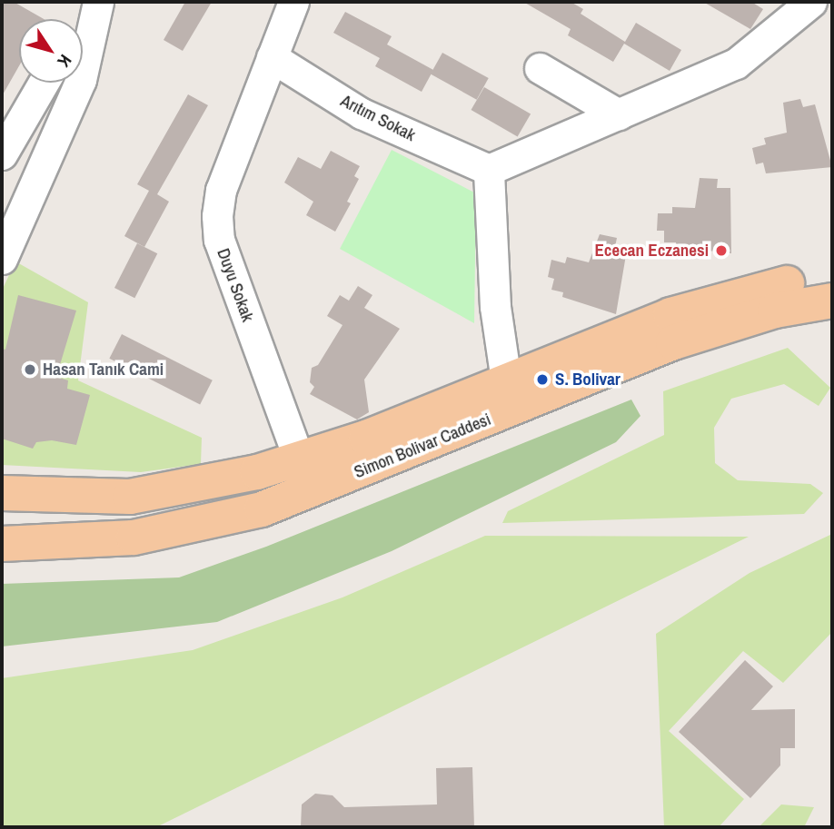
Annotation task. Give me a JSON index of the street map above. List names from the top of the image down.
{
  "streets": {
    "main road": ["Simon Bolivar Caddesi"],
    "street": ["Arıtım Sokak", "Duyu Sokak"]
  },
  "crossings": [
    ["Arıtım Sokak", "Duyu Sokak"],
    ["Duyu Sokak", "Simon Bolivar Caddesi"]
  ],
  "places": ["Ececan Eczanesi", "Hasan Tanık Cami", "S. Bolivar"],
  "north": "bottom right"
}
